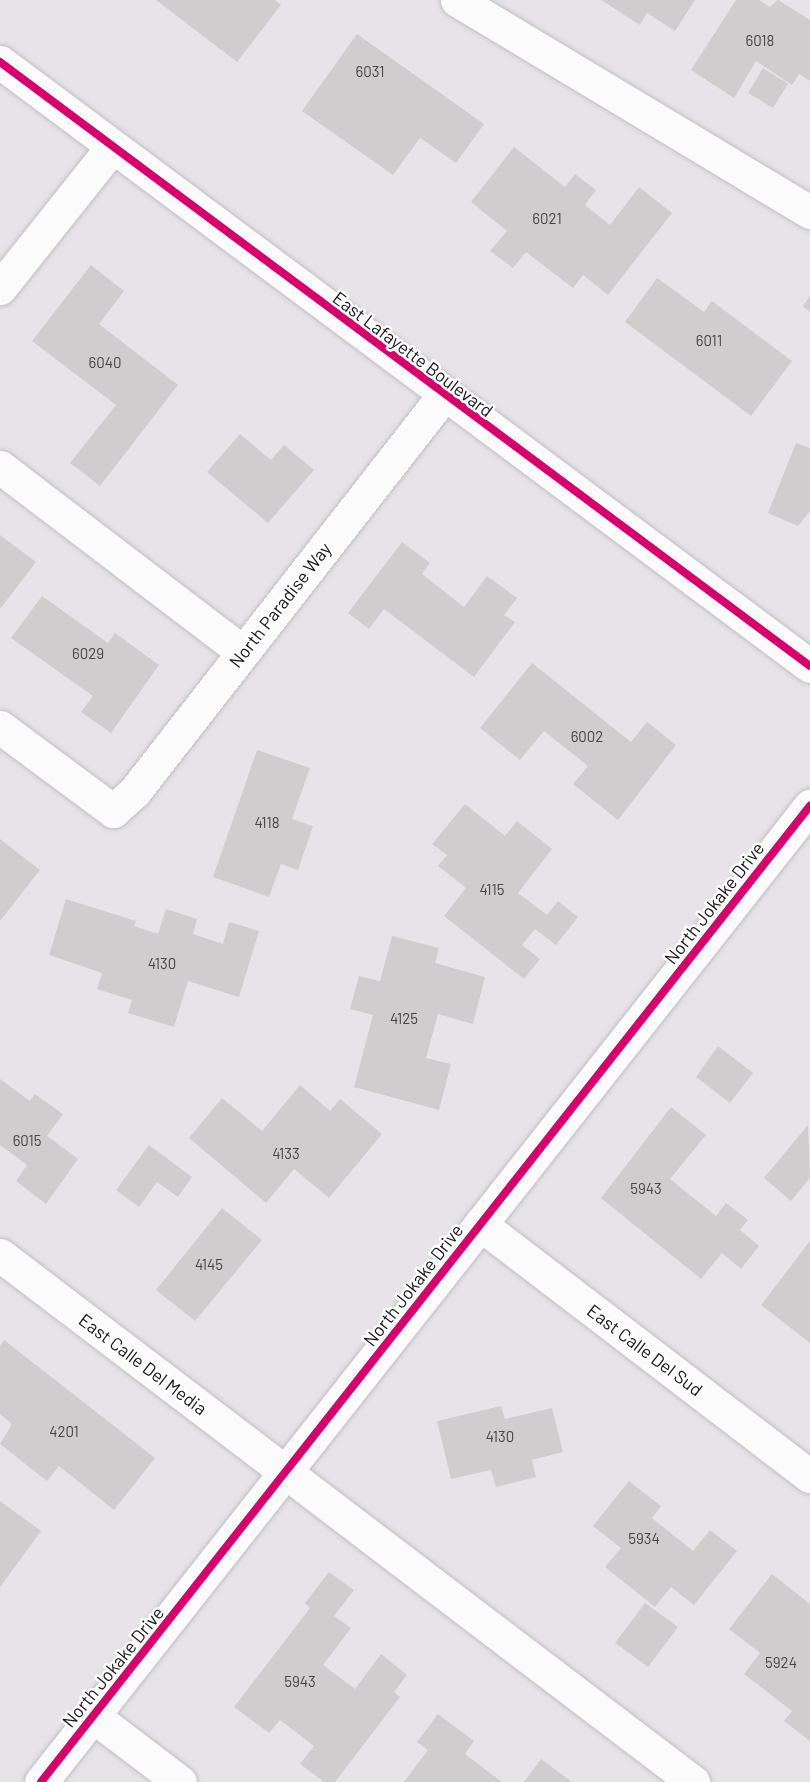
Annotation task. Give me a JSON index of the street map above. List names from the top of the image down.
{
  "streets": {
    "street": [
      "East Lafayette Boulevard",
      "North Paradise Way",
      "North Jokake Drive",
      "East Calle Del Sud",
      "East Calle Del Media"
    ]
  },
  "crossings": [
    ["East Lafayette Boulevard", "North Paradise Way"],
    ["North Jokake Drive", "East Calle Del Sud"],
    ["North Jokake Drive", "East Calle Del Media"]
  ],
  "house_numbers": [
    "6018",
    "6031",
    "6021",
    "6011",
    "6040",
    "6029",
    "6002",
    "4118",
    "4115",
    "4130",
    "4125",
    "6015",
    "4133",
    "5943",
    "4145",
    "4201",
    "4130",
    "5934",
    "5924",
    "5943"
  ]
}
